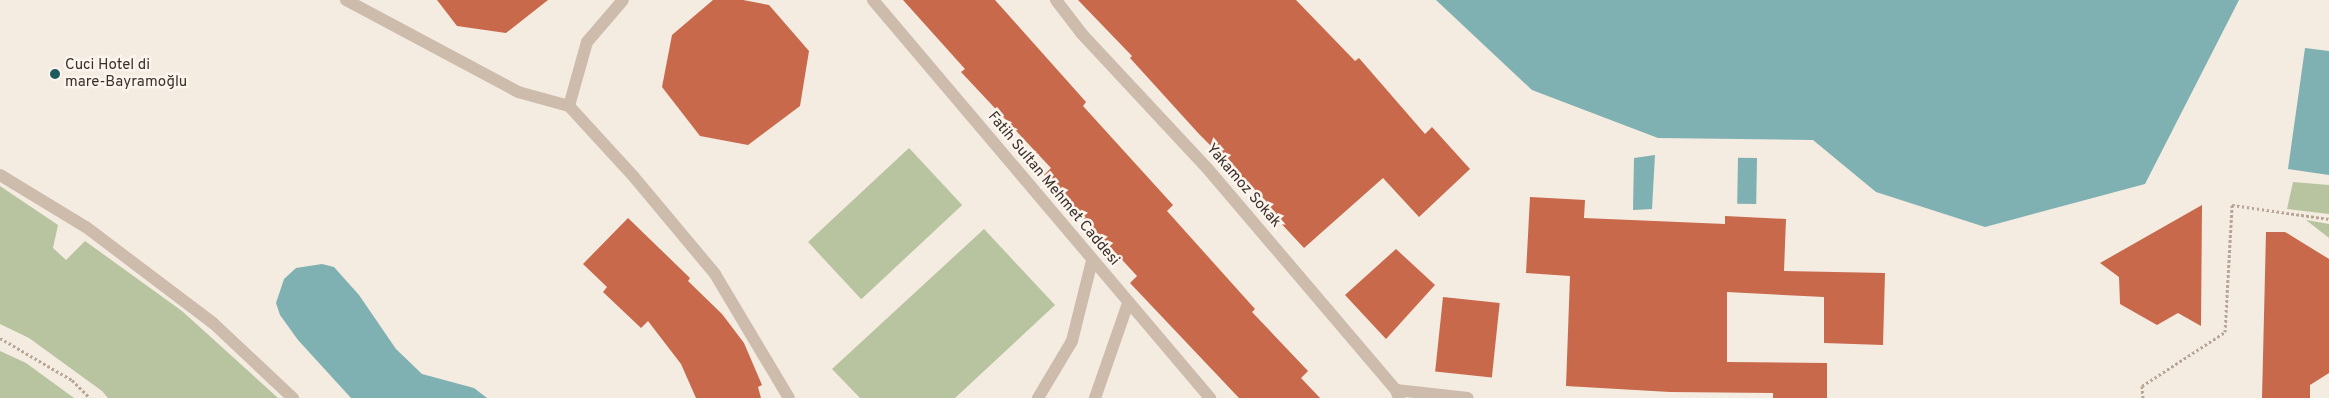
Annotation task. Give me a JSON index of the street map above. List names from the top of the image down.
{
  "streets": {
    "street": ["Yakamoz Sokak", "Fatih Sultan Mehmet Caddesi"]
  },
  "places": ["Cuci Hotel di mare-Bayramoğlu"]
}
